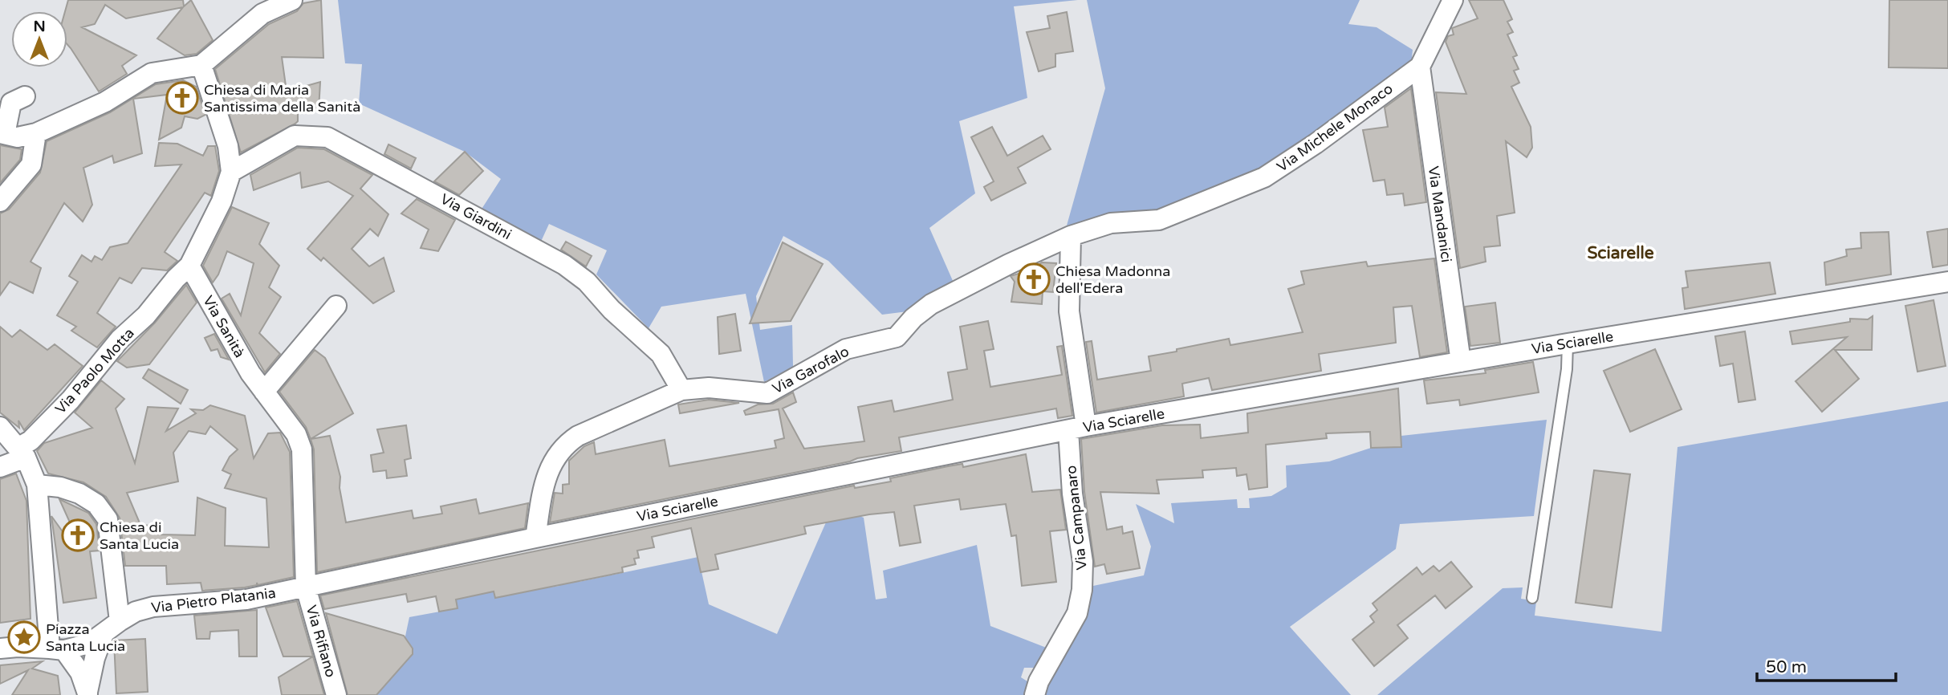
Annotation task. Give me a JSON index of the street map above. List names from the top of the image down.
{
  "streets": {
    "street": [
      "Via Michele Monaco",
      "Via Mandanici",
      "Via Giardini",
      "Via Sanità",
      "Via Sciarelle",
      "Via Garofalo",
      "Via Paolo Motta",
      "Via Campanaro",
      "Via Pietro Platania",
      "Via Rifiano"
    ]
  },
  "crossings": [
    ["Via Michele Monaco", "Via Mandanici"],
    ["Via Michele Monaco", "Via Garofalo"],
    ["Via Mandanici", "Via Sciarelle"],
    ["Via Giardini", "Via Garofalo"],
    ["Via Sanità", "Via Sciarelle"],
    ["Via Sanità", "Via Paolo Motta"],
    ["Via Sanità", "Via Pietro Platania"],
    ["Via Sanità", "Via Rifiano"],
    ["Via Sciarelle", "Via Garofalo"],
    ["Via Sciarelle", "Via Campanaro"],
    ["Via Sciarelle", "Via Pietro Platania"],
    ["Via Sciarelle", "Via Rifiano"],
    ["Via Pietro Platania", "Via Rifiano"]
  ],
  "districts": ["Sciarelle"],
  "places": {
    "church": ["Chiesa di Maria Santissima della Sanità", "Chiesa Madonna dell'Edera", "Chiesa di Santa Lucia"],
    "place": ["Piazza Santa Lucia"]
  },
  "scale_bar": "50 m",
  "north": "top"
}
